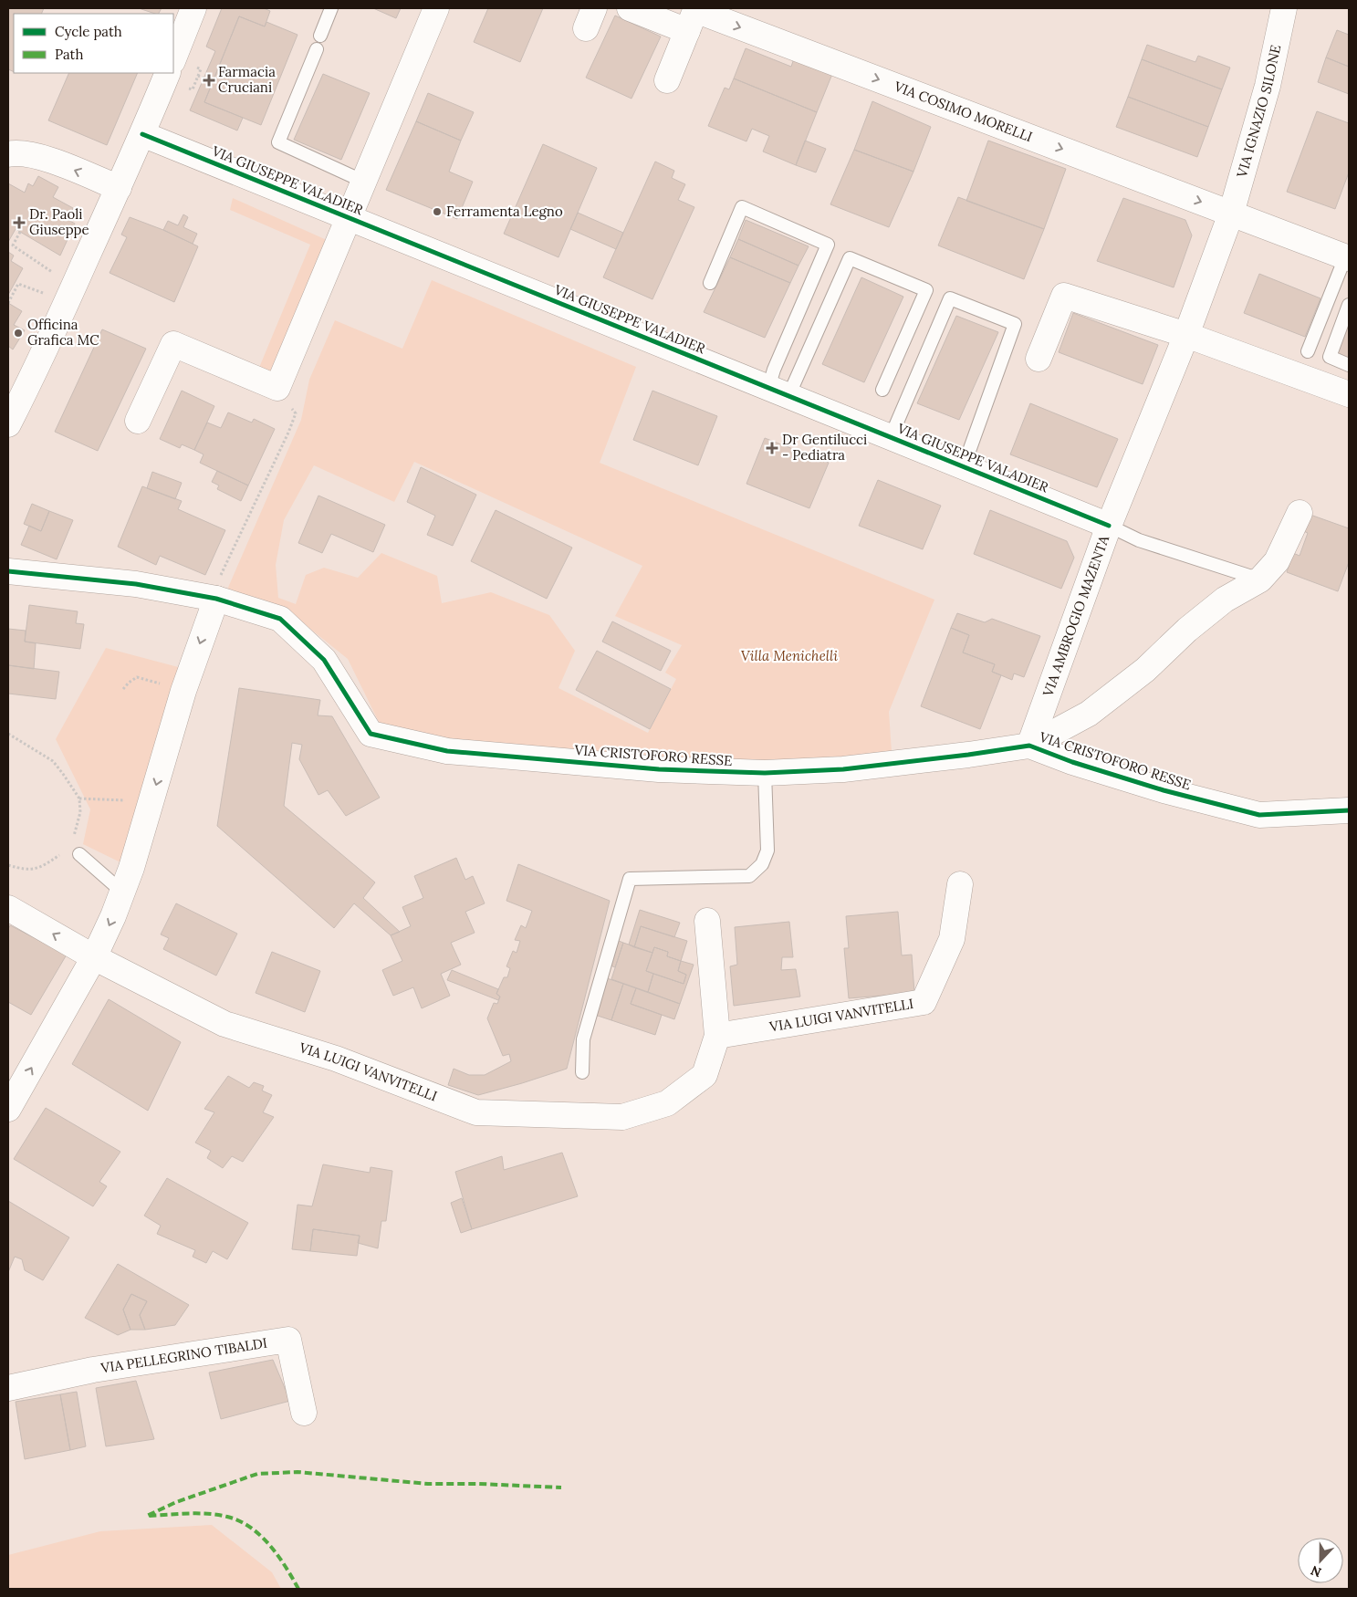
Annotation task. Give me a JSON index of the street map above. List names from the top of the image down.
{
  "streets": {
    "street": [
      "VIA IGNAZIO SILONE",
      "VIA COSIMO MORELLI",
      "VIA GIUSEPPE VALADIER",
      "VIA AMBROGIO MAZENTA",
      "VIA CRISTOFORO RESSE",
      "VIA LUIGI VANVITELLI",
      "VIA PELLEGRINO TIBALDI"
    ]
  },
  "crossings": [
    ["VIA IGNAZIO SILONE", "VIA COSIMO MORELLI"],
    ["VIA IGNAZIO SILONE", "VIA AMBROGIO MAZENTA"],
    ["VIA COSIMO MORELLI", "VIA AMBROGIO MAZENTA"],
    ["VIA GIUSEPPE VALADIER", "VIA AMBROGIO MAZENTA"],
    ["VIA AMBROGIO MAZENTA", "VIA CRISTOFORO RESSE"]
  ],
  "one_way": ["VIA COSIMO MORELLI"],
  "parks": ["Villa Menichelli"],
  "places": {
    "health": ["Farmacia Cruciani", "Dr. Paoli Giuseppe", "Dr Gentilucci - Pediatra"],
    "other": ["Ferramenta Legno", "Officina Grafica MC"]
  },
  "legend": ["Cycle path", "Path"],
  "north": "bottom"
}
